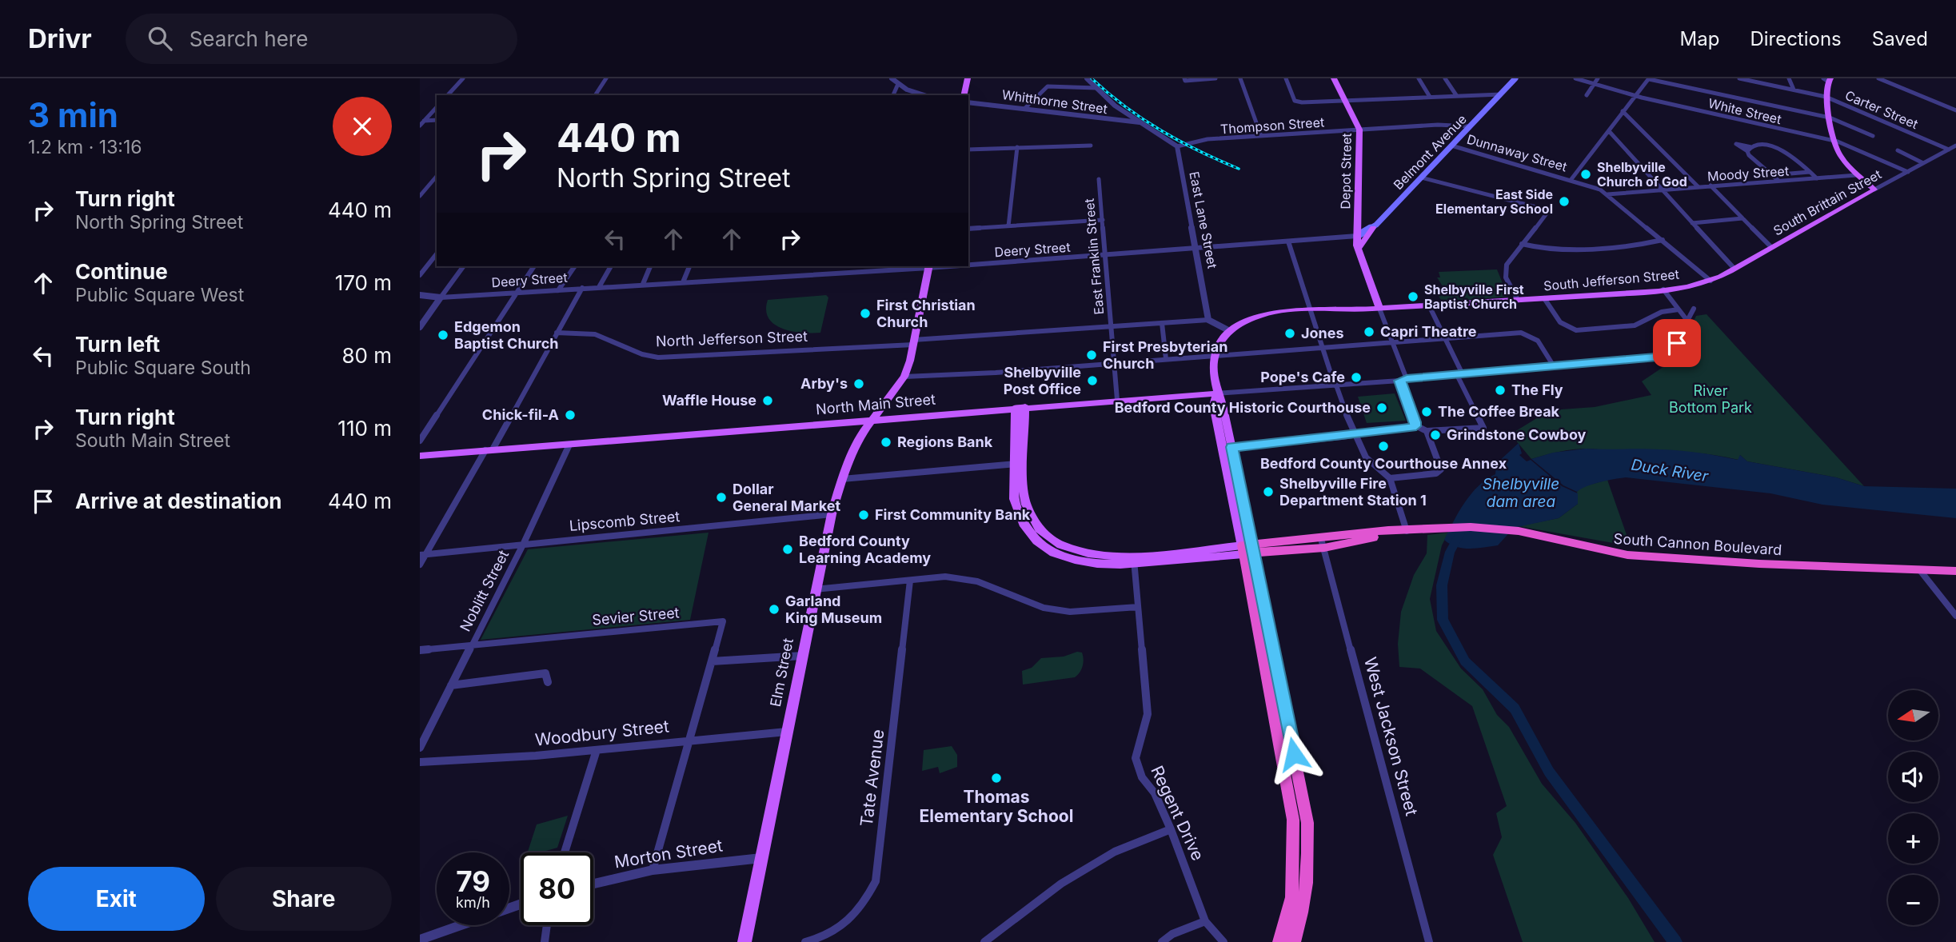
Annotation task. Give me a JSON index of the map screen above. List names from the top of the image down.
{
  "streets": {
    "highway": ["South Cannon Boulevard"],
    "main road": [
      "Belmont Avenue",
      "Depot Street",
      "South Brittain Street",
      "South Jefferson Street",
      "North Main Street",
      "Elm Street"
    ],
    "street": [
      "Whitthorne Street",
      "Carter Street",
      "White Street",
      "Thompson Street",
      "Dunnaway Street",
      "Moody Street",
      "East Lane Street",
      "Deery Street",
      "East Franklin Street",
      "North Jefferson Street",
      "Lipscomb Street",
      "Noblitt Street",
      "Sevier Street",
      "Woodbury Street",
      "West Jackson Street",
      "Tate Avenue",
      "Regent Drive",
      "Morton Street"
    ]
  },
  "crossings": [
    ["Carter Street", "South Brittain Street"],
    ["White Street", "South Brittain Street"],
    ["Thompson Street", "Belmont Avenue"],
    ["Thompson Street", "Depot Street"],
    ["Thompson Street", "East Lane Street"],
    ["Belmont Avenue", "Dunnaway Street"],
    ["Belmont Avenue", "Depot Street"],
    ["Belmont Avenue", "Deery Street"],
    ["Dunnaway Street", "Moody Street"],
    ["Dunnaway Street", "South Brittain Street"],
    ["Dunnaway Street", "South Jefferson Street"],
    ["Depot Street", "Deery Street"],
    ["Depot Street", "South Jefferson Street"],
    ["South Brittain Street", "South Jefferson Street"],
    ["East Lane Street", "Deery Street"],
    ["East Lane Street", "North Jefferson Street"],
    ["Deery Street", "East Franklin Street"],
    ["East Franklin Street", "North Jefferson Street"],
    ["East Franklin Street", "North Main Street"],
    ["North Main Street", "Noblitt Street"],
    ["North Main Street", "Elm Street"],
    ["Lipscomb Street", "Noblitt Street"],
    ["Lipscomb Street", "Elm Street"],
    ["South Cannon Boulevard", "West Jackson Street"],
    ["Noblitt Street", "Sevier Street"],
    ["Elm Street", "Woodbury Street"],
    ["Elm Street", "Morton Street"]
  ],
  "water": ["Duck River", "Shelbyville dam area"],
  "parks": ["River Bottom Park"],
  "places": [
    "Shelbyville Church of God",
    "East Side Elementary School",
    "Shelbyville First Baptist Church",
    "First Christian Church",
    "Capri Theatre",
    "Jones",
    "Edgemon Baptist Church",
    "First Presbyterian Church",
    "Pope's Cafe",
    "Shelbyville Post Office",
    "Arby's",
    "The Fly",
    "Waffle House",
    "Bedford County Historic Courthouse",
    "The Coffee Break",
    "Chick-fil-A",
    "Grindstone Cowboy",
    "Regions Bank",
    "Bedford County Courthouse Annex",
    "Shelbyville Fire Department Station 1",
    "Dollar General Market",
    "First Community Bank",
    "Bedford County Learning Academy",
    "Garland King Museum",
    "Thomas Elementary School"
  ],
  "north": "left",
  "page": {
    "header": "Drivr",
    "search": "Search here",
    "nav": ["Map", "Directions", "Saved"],
    "heading": ["3 min", "1.2 km · 13:16"],
    "turn": ["440 m", "North Spring Street"],
    "list": [
      {
        "name": "Turn right",
        "note": "North Spring Street",
        "value": "440 m"
      },
      {
        "name": "Continue",
        "note": "Public Square West",
        "value": "170 m"
      },
      {
        "name": "Turn left",
        "note": "Public Square South",
        "value": "80 m"
      },
      {
        "name": "Turn right",
        "note": "South Main Street",
        "value": "110 m"
      },
      {
        "name": "Arrive at destination",
        "value": "440 m"
      }
    ],
    "map_buttons": ["+", "−"],
    "speed": "79 km/h",
    "limit": "80",
    "buttons": ["Exit", "Share"]
  }
}
